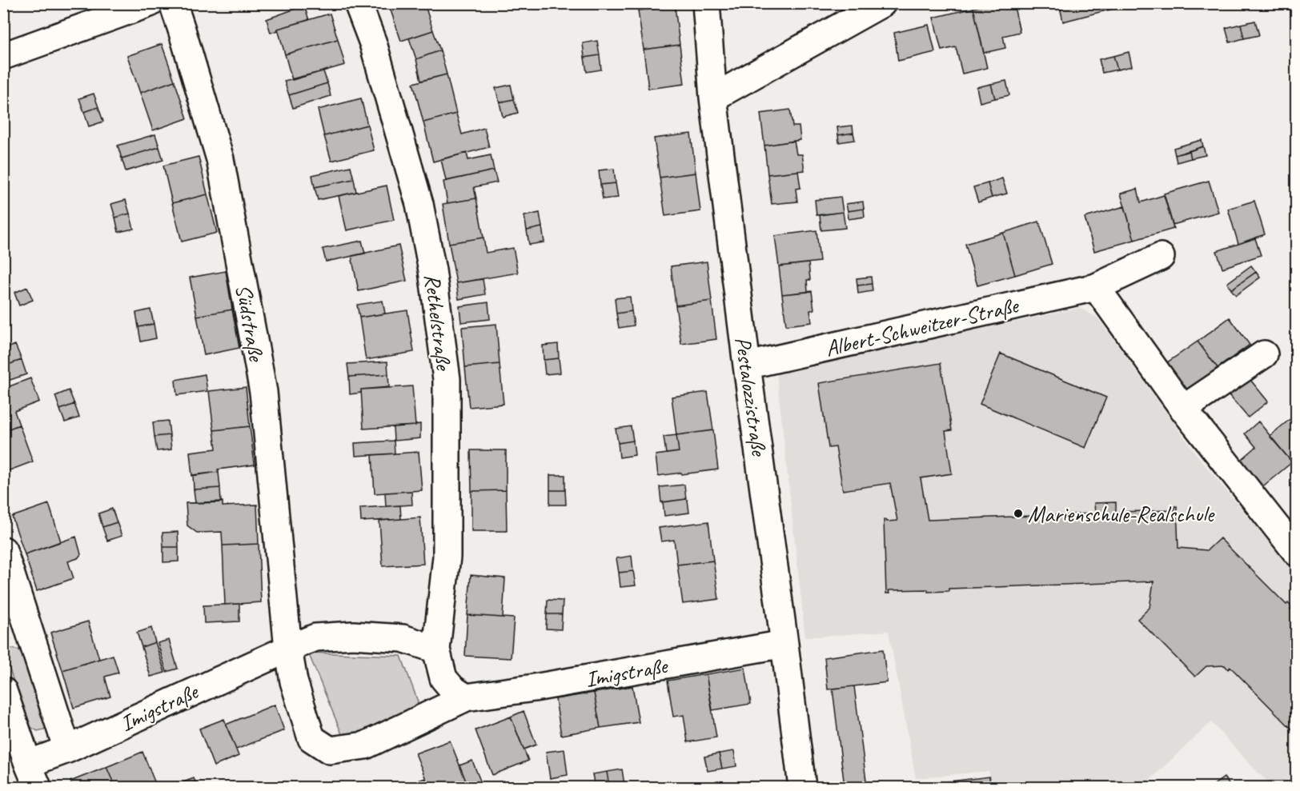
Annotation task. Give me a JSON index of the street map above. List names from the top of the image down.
{
  "streets": {
    "street": [
      "Rethelstraße",
      "Südstraße",
      "Albert-Schweitzer-Straße",
      "Pestalozzistraße",
      "Imigstraße"
    ]
  },
  "crossings": [
    ["Rethelstraße", "Imigstraße"],
    ["Südstraße", "Imigstraße"],
    ["Albert-Schweitzer-Straße", "Pestalozzistraße"],
    ["Pestalozzistraße", "Imigstraße"]
  ],
  "places": ["Marienschule-Realschule"]
}
